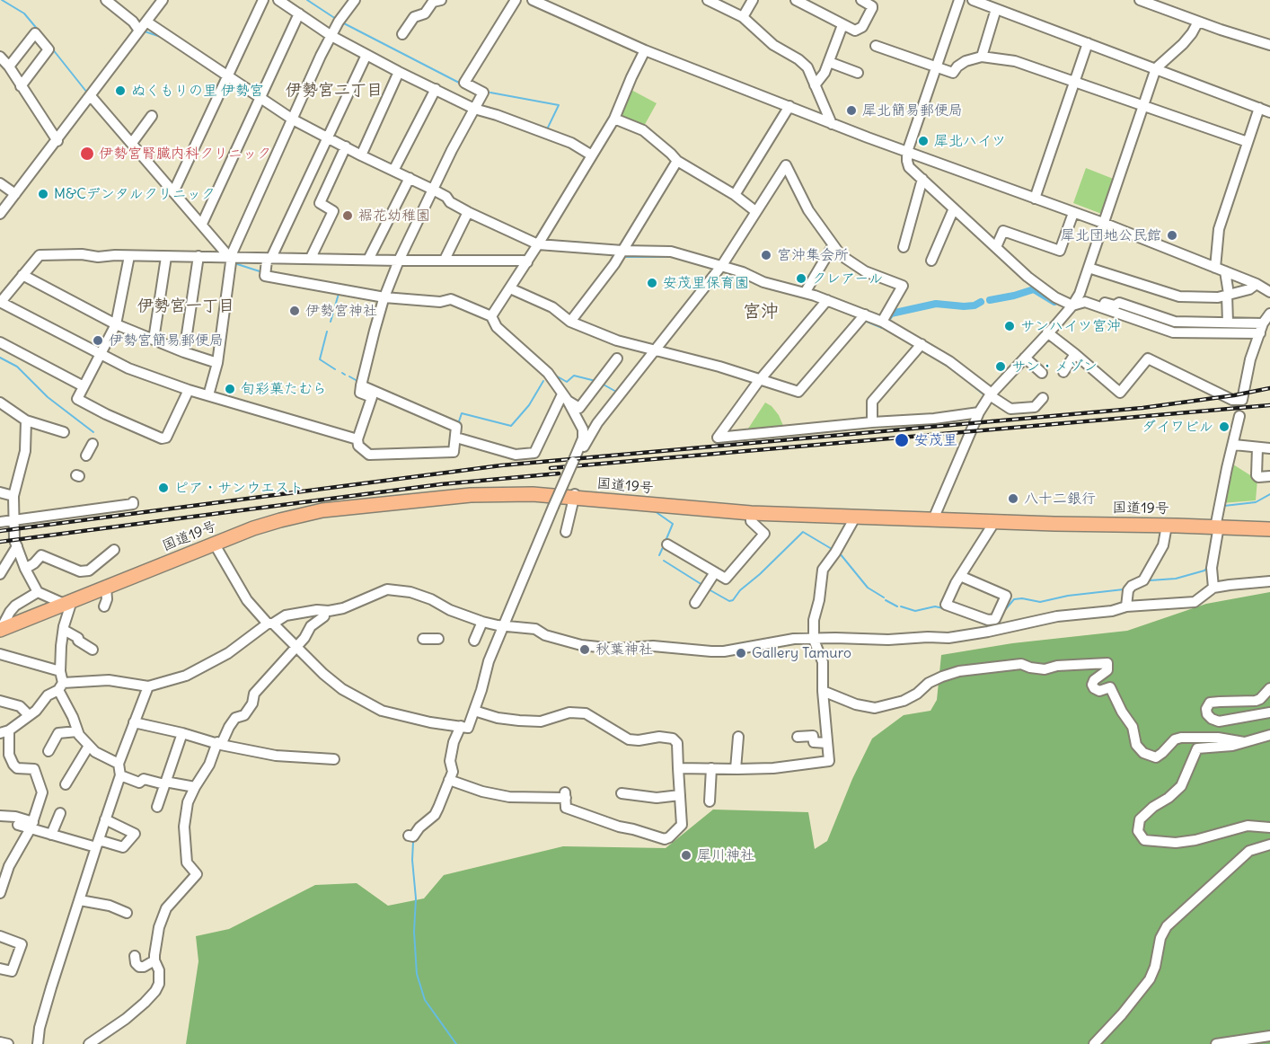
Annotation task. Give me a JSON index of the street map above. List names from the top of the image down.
{
  "streets": {
    "highway": ["国道19号"]
  },
  "districts": ["伊勢宮二丁目", "伊勢宮一丁目", "宮沖"],
  "places": [
    "ぬくもりの里 伊勢宮",
    "犀北簡易郵便局",
    "犀北ハイツ",
    "伊勢宮腎臓内科クリニック",
    "M&Cデンタルクリニック",
    "裾花幼稚園",
    "犀北団地公民館",
    "宮沖集会所",
    "クレアール",
    "安茂里保育園",
    "伊勢宮神社",
    "サンハイツ宮沖",
    "伊勢宮簡易郵便局",
    "サン・メゾン",
    "旬彩菓たむら",
    "ダイワビル",
    "安茂里",
    "ピア・サンウエスト",
    "八十二銀行",
    "秋葉神社",
    "Gallery Tamuro",
    "犀川神社"
  ]
}
